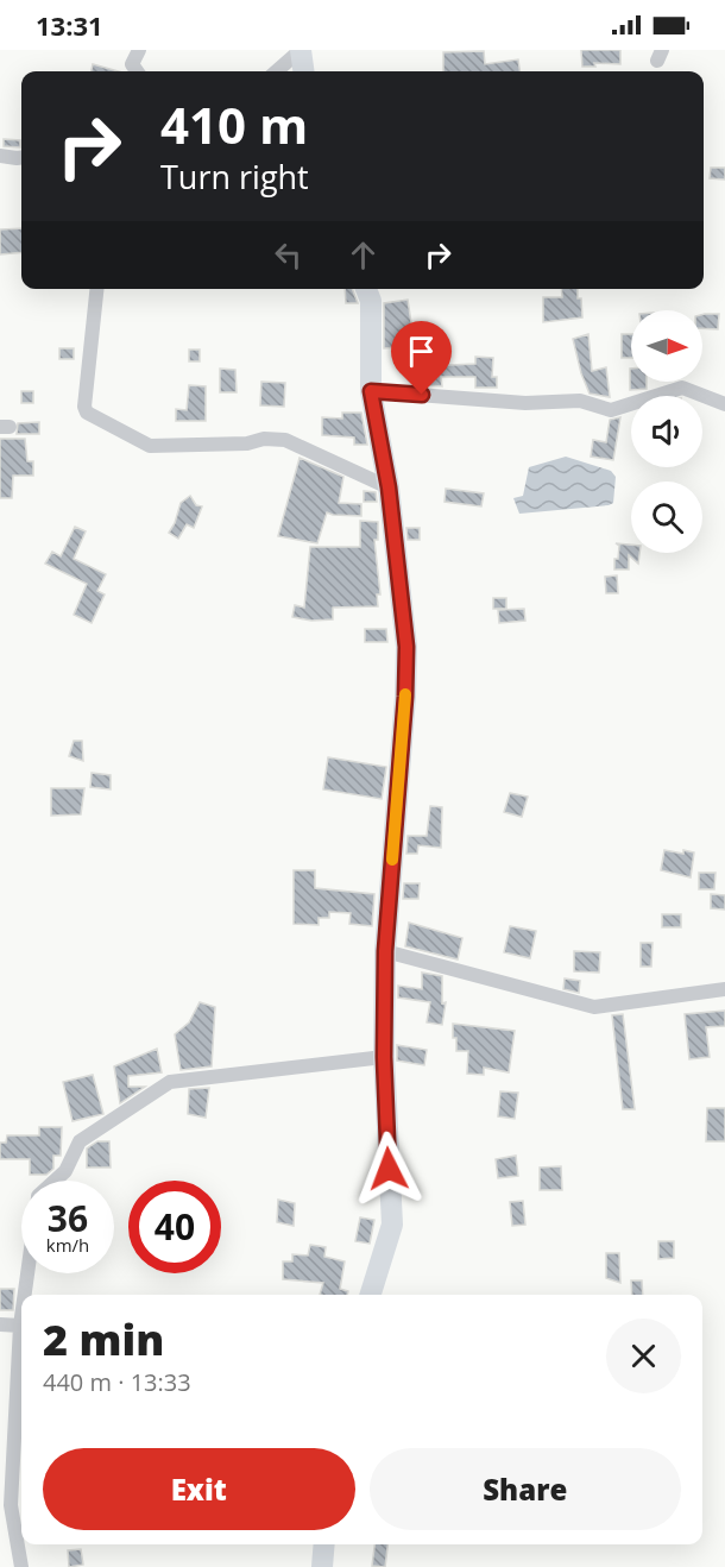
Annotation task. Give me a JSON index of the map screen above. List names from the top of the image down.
{
  "north": "right",
  "page": {
    "status": "13:31",
    "turn": ["410 m", "Turn right"],
    "speed": "36 km/h",
    "limit": "40",
    "heading": ["2 min", "440 m · 13:33"],
    "buttons": ["Exit", "Share"]
  }
}
